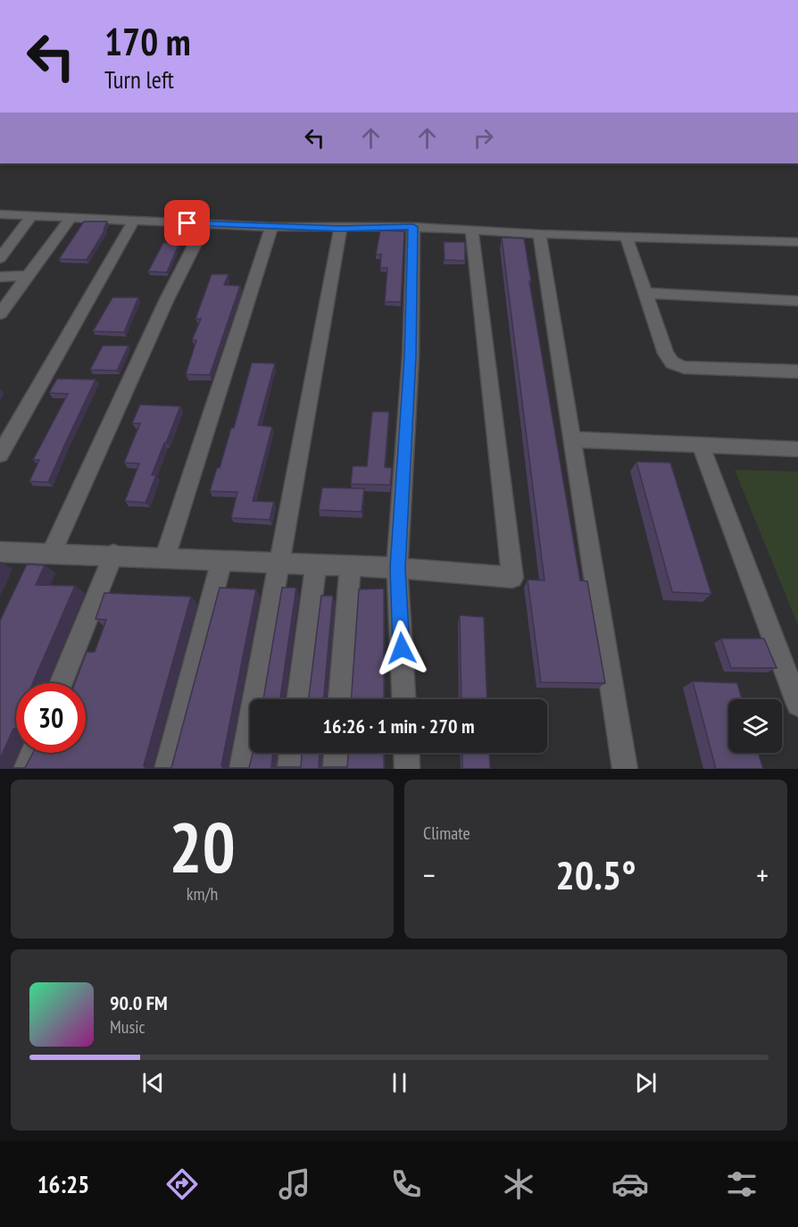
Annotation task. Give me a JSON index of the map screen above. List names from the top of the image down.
{
  "page": {
    "turn": ["170 m", "Turn left"],
    "limit": "30",
    "trip": "16:26 · 1 min · 270 m",
    "tile": [
      ["20", "km/h"],
      "Climate"
    ],
    "heat": ["−", "20.5°", "+"],
    "song": ["90.0 FM", "Music"],
    "tabs": "16:25"
  }
}
